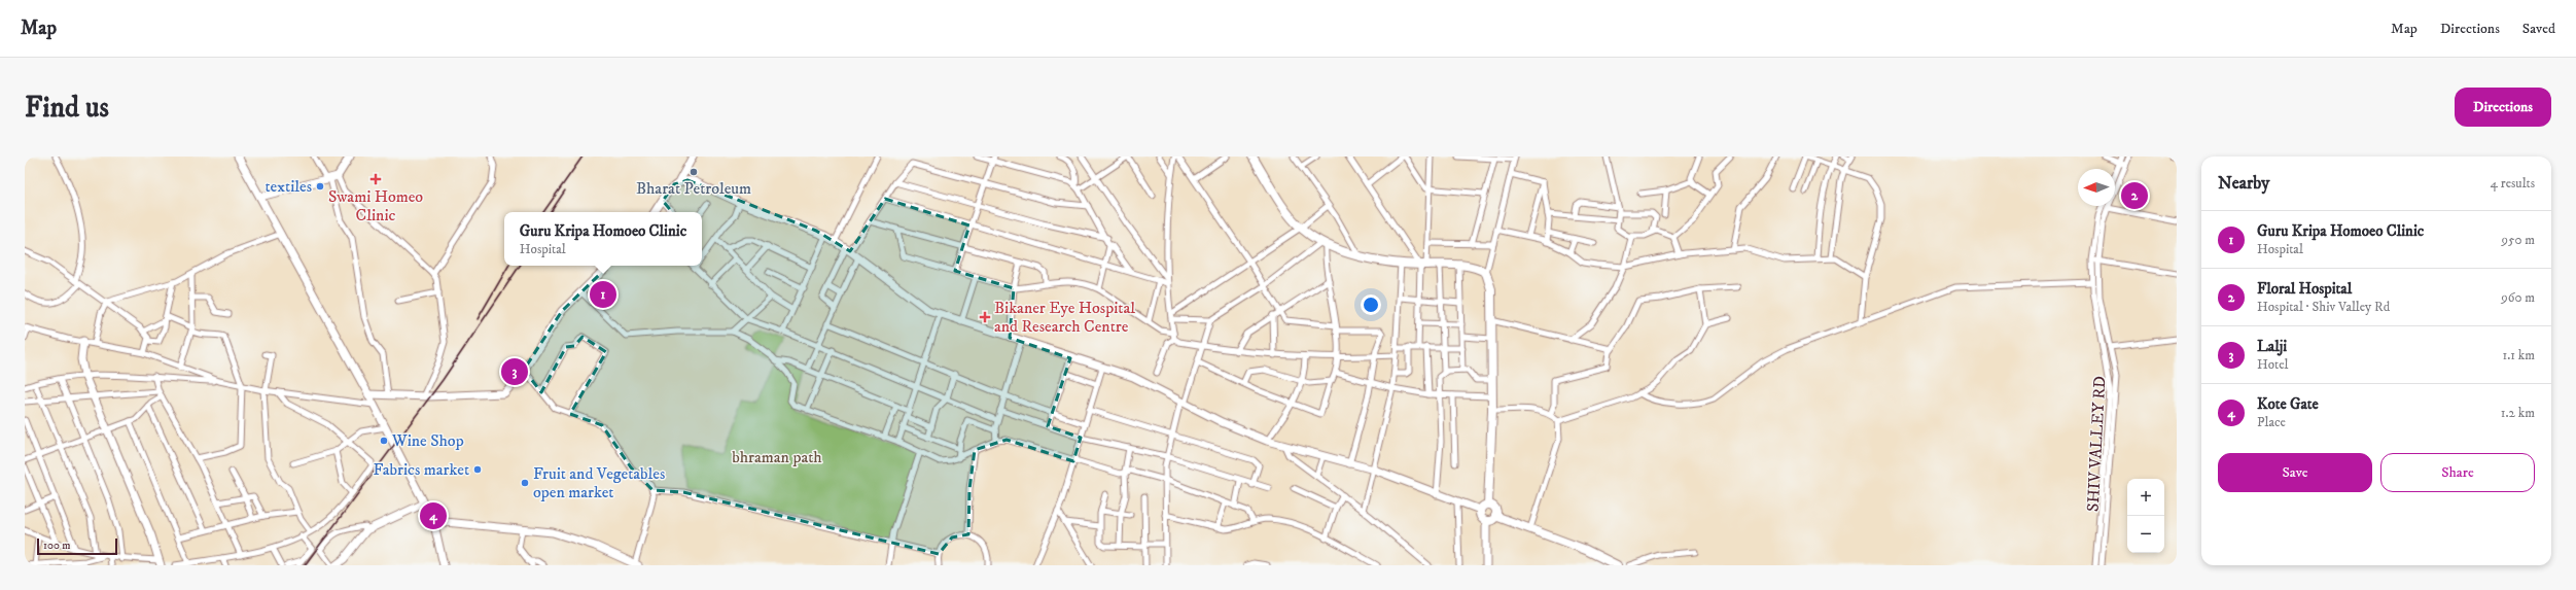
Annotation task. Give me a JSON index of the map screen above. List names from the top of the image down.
{
  "streets": {
    "street": ["SHIV VALLEY RD"]
  },
  "parks": ["bhraman path"],
  "places": {
    "other": [
      "Bharat Petroleum",
      "textiles",
      "Wine Shop",
      "Fabrics market",
      "Fruit and Vegetables open market"
    ],
    "health": ["Swami Homeo Clinic", "Bikaner Eye Hospital and Research Centre"]
  },
  "scale_bar": "100 m",
  "north": "left",
  "page": {
    "header": "Map",
    "nav": ["Map", "Directions", "Saved"],
    "buttons": [
      "Directions",
      ["Save", "Share"]
    ],
    "title": "Find us",
    "heading": ["Nearby", "4 results"],
    "pins": [
      "2",
      "1",
      "3",
      "4"
    ],
    "list": [
      {
        "mark": "1",
        "name": "Guru Kripa Homoeo Clinic",
        "note": "Hospital",
        "value": "950 m"
      },
      {
        "mark": "2",
        "name": "Floral Hospital",
        "note": "Hospital · Shiv Valley Rd",
        "value": "960 m"
      },
      {
        "mark": "3",
        "name": "Lalji",
        "note": "Hotel",
        "value": "1.1 km"
      },
      {
        "mark": "4",
        "name": "Kote Gate",
        "note": "Place",
        "value": "1.2 km"
      }
    ],
    "popup": ["Guru Kripa Homoeo Clinic", "Hospital"],
    "map_buttons": ["+", "−"],
    "scale": "100 m"
  }
}
